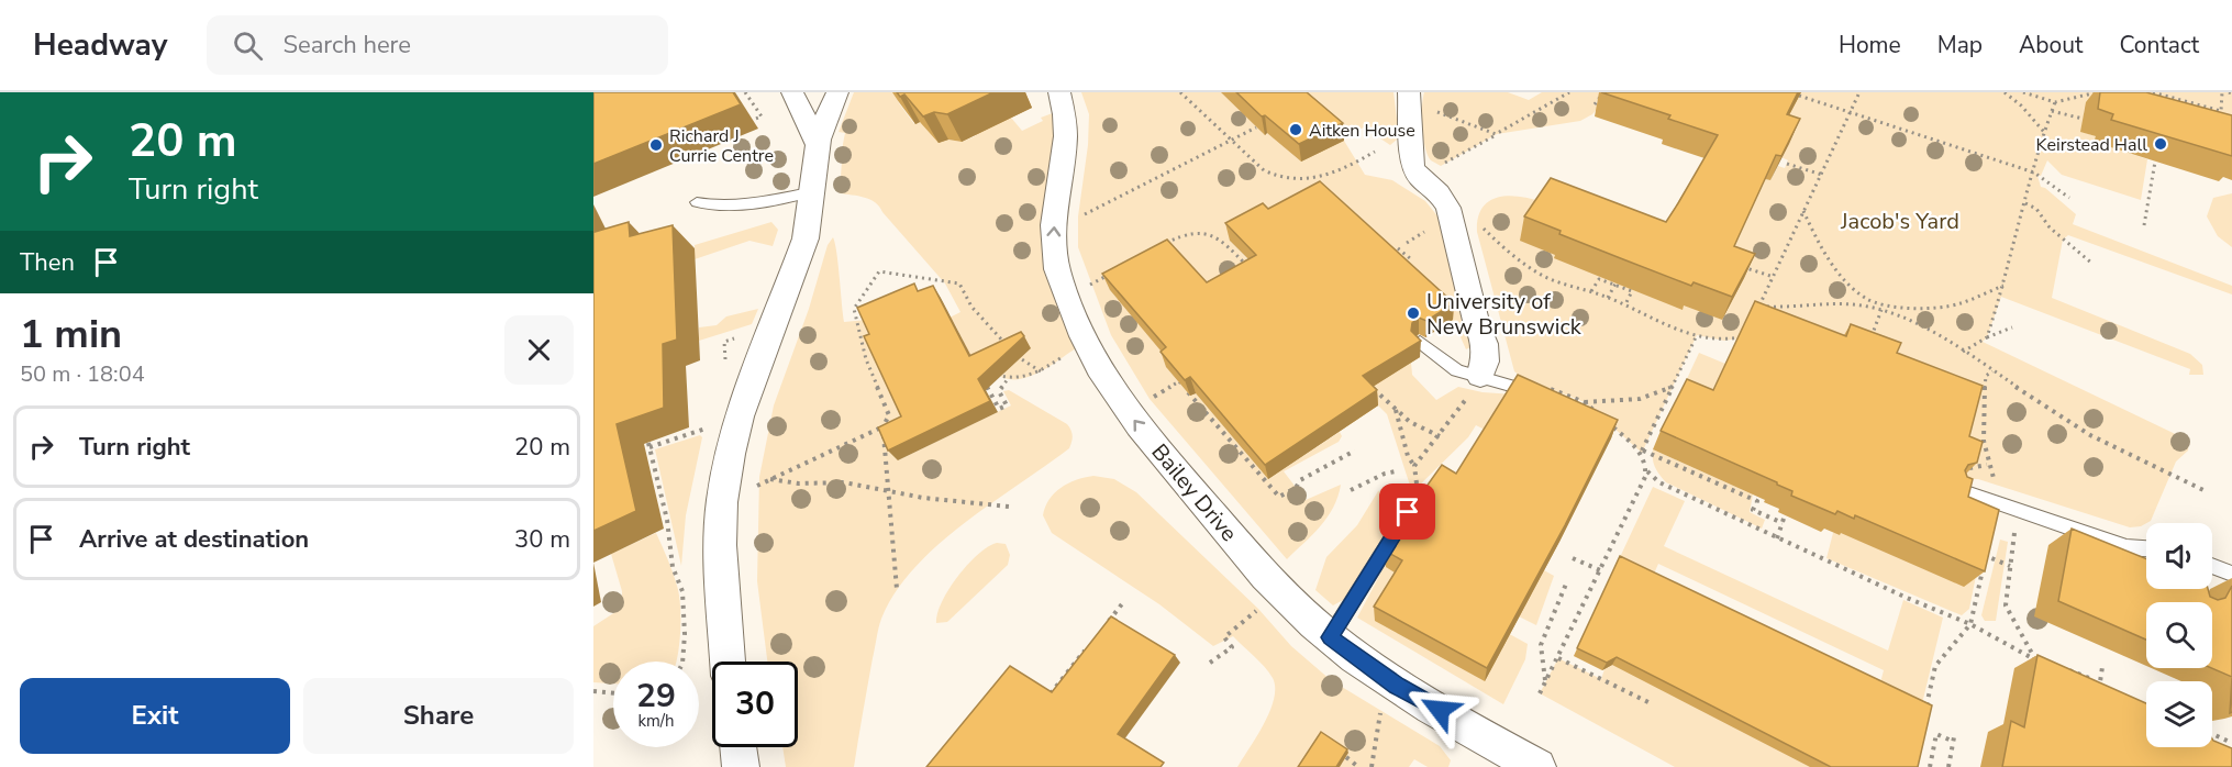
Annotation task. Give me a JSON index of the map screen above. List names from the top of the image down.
{
  "streets": {
    "street": ["Bailey Drive"]
  },
  "one_way": ["Bailey Drive"],
  "parks": ["Jacob's Yard"],
  "places": [
    "Aitken House",
    "Keirstead Hall",
    "Richard J Currie Centre",
    "University of New Brunswick"
  ],
  "page": {
    "header": "Headway",
    "search": "Search here",
    "nav": [
      "Home",
      "Map",
      "About",
      "Contact"
    ],
    "turn": ["20 m", "Turn right"],
    "then": "Then",
    "heading": ["1 min", "50 m · 18:04"],
    "list": [
      {
        "name": "Turn right",
        "value": "20 m"
      },
      {
        "name": "Arrive at destination",
        "value": "30 m"
      }
    ],
    "speed": "29 km/h",
    "limit": "30",
    "buttons": ["Exit", "Share"]
  }
}
